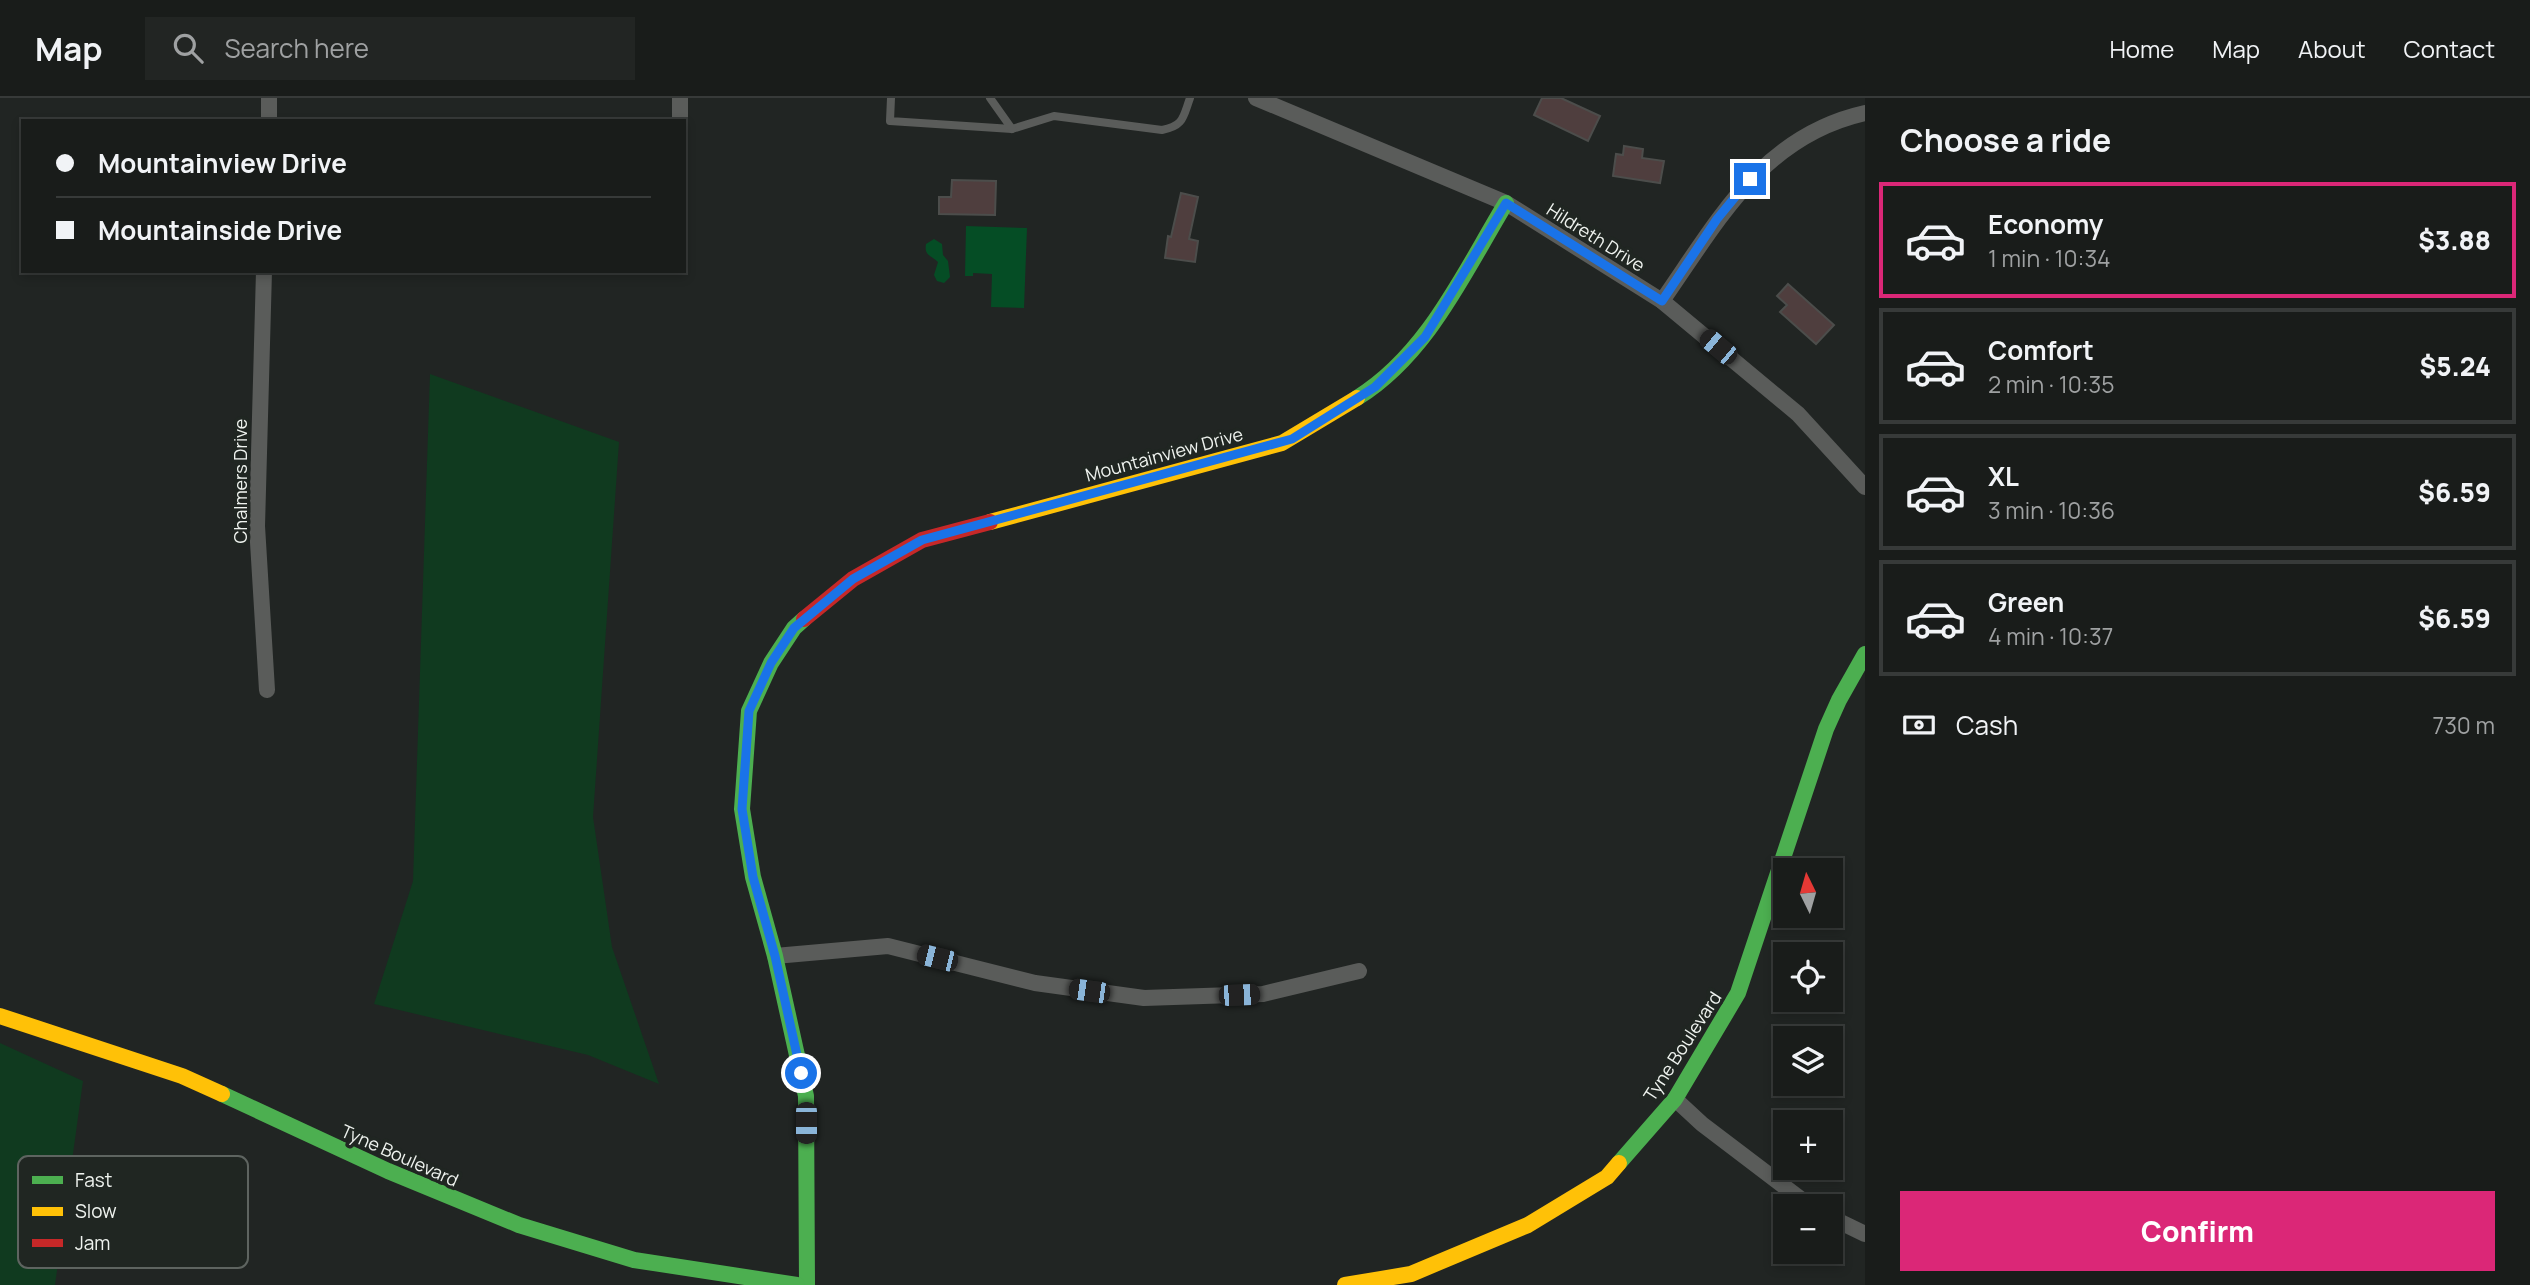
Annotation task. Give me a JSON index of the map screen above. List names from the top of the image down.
{
  "streets": {
    "street": [
      "Hildreth Drive",
      "Mountainview Drive",
      "Chalmers Drive",
      "Tyne Boulevard"
    ]
  },
  "crossings": [
    ["Hildreth Drive", "Mountainview Drive"]
  ],
  "legend": ["Fast", "Slow", "Jam"],
  "north": "top",
  "page": {
    "header": "Map",
    "search": "Search here",
    "nav": [
      "Home",
      "Map",
      "About",
      "Contact"
    ],
    "heading": "Choose a ride",
    "banner": ["Mountainview Drive", "Mountainside Drive"],
    "list": [
      {
        "name": "Economy",
        "note": "1 min · 10:34",
        "value": "$3.88"
      },
      {
        "name": "Comfort",
        "note": "2 min · 10:35",
        "value": "$5.24"
      },
      {
        "name": "XL",
        "note": "3 min · 10:36",
        "value": "$6.59"
      },
      {
        "name": "Green",
        "note": "4 min · 10:37",
        "value": "$6.59"
      }
    ],
    "pay": ["Cash", "730 m"],
    "map_buttons": ["+", "−"],
    "buttons": "Confirm"
  }
}
